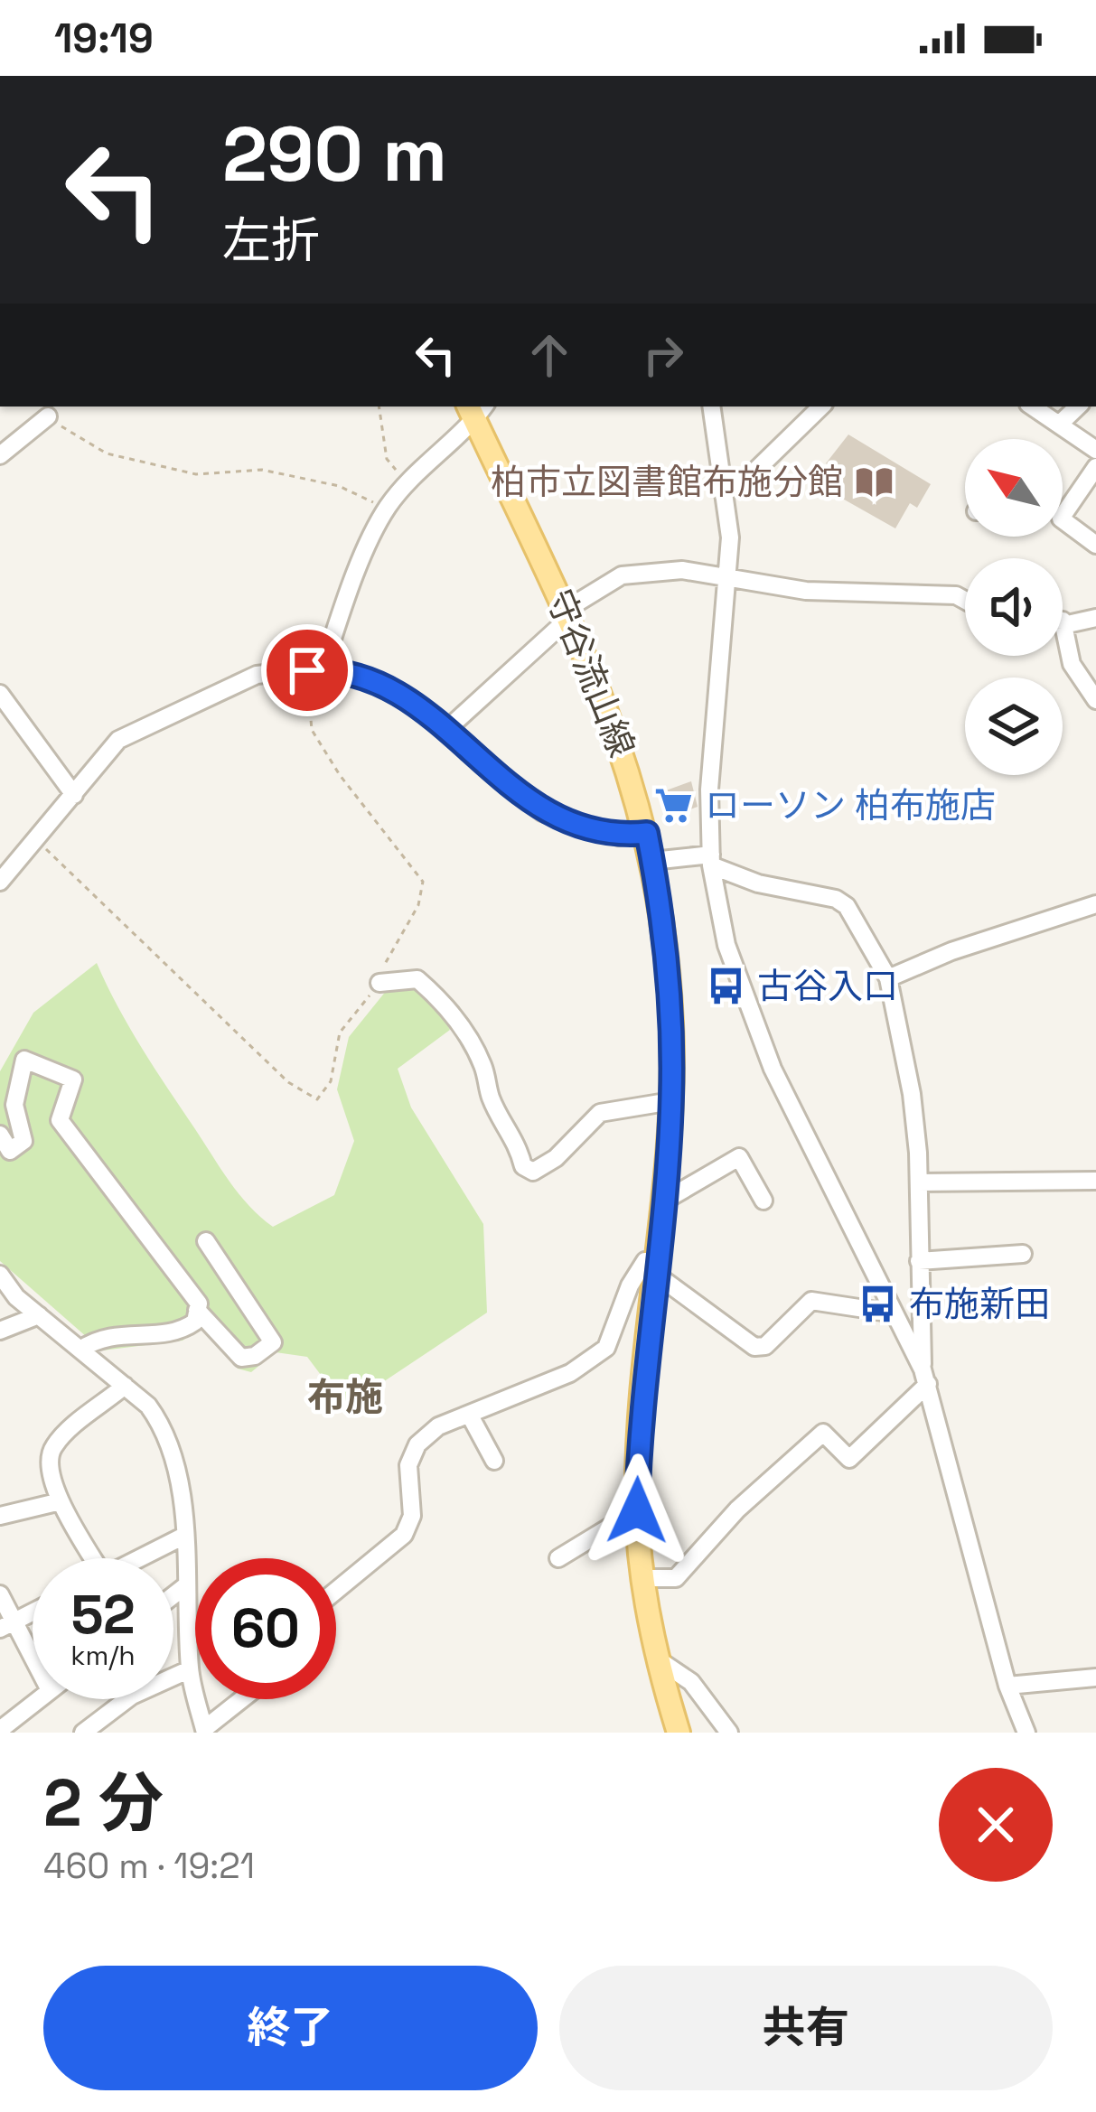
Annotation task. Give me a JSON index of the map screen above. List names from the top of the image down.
{
  "streets": {
    "main road": ["守谷流山線"]
  },
  "districts": ["布施"],
  "places": {
    "library": ["柏市立図書館布施分館"],
    "supermarket": ["ローソン 柏布施店"],
    "bus stop": ["古谷入口", "布施新田"]
  },
  "north": "top left",
  "page": {
    "status": "19:19",
    "turn": ["290 m", "左折"],
    "speed": "52 km/h",
    "limit": "60",
    "heading": ["2 分", "460 m · 19:21"],
    "buttons": ["終了", "共有"]
  }
}
